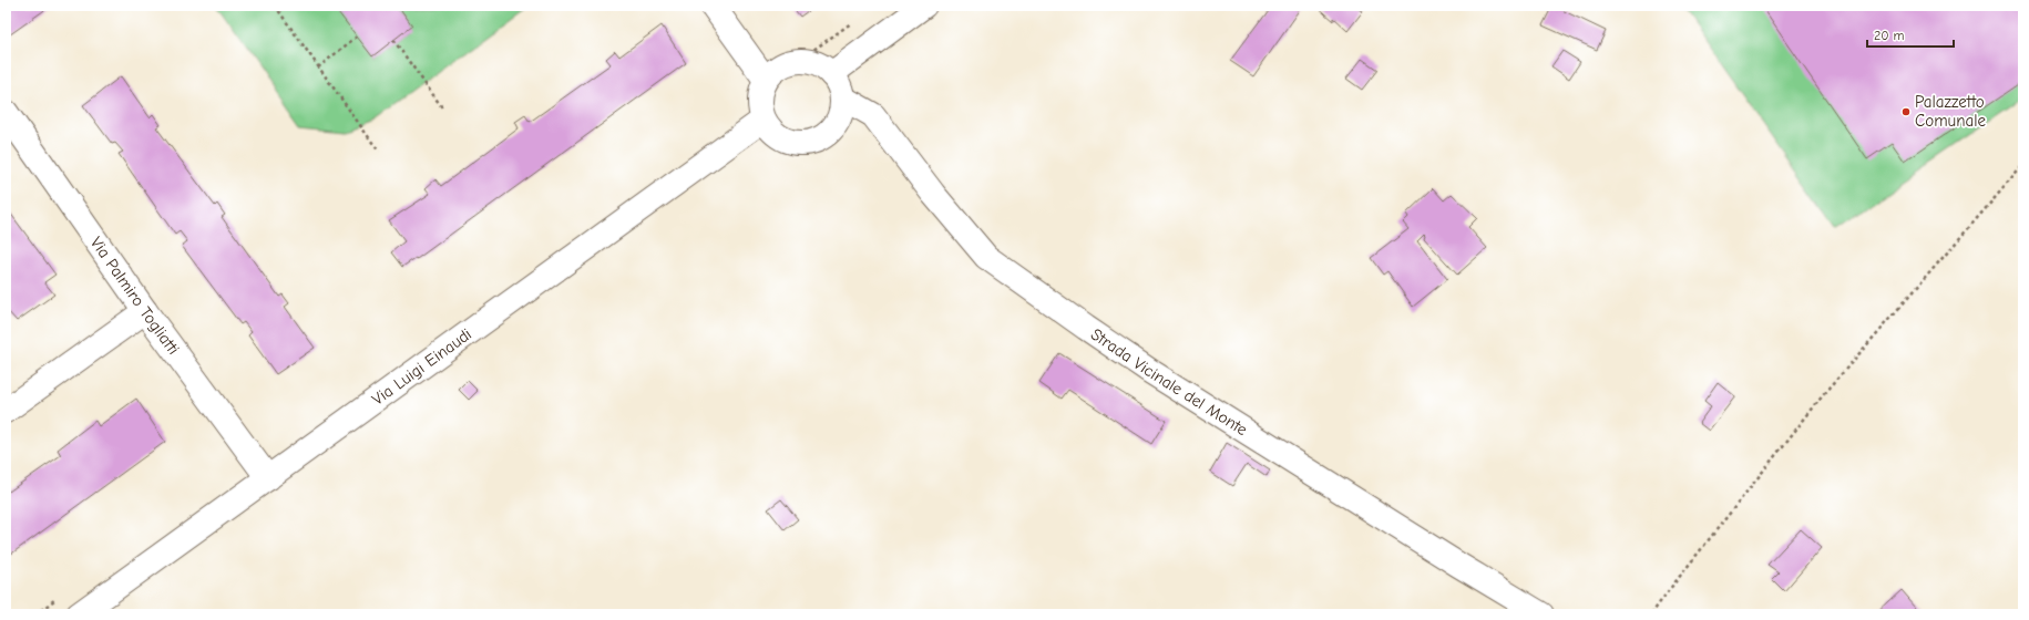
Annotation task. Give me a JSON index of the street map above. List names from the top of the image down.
{
  "streets": {
    "street": ["Via Palmiro Togliatti", "Via Luigi Einaudi", "Strada Vicinale del Monte"]
  },
  "crossings": [
    ["Via Palmiro Togliatti", "Via Luigi Einaudi"],
    ["Via Luigi Einaudi", "Strada Vicinale del Monte"]
  ],
  "places": ["Palazzetto Comunale"],
  "scale_bar": "20 m"
}
